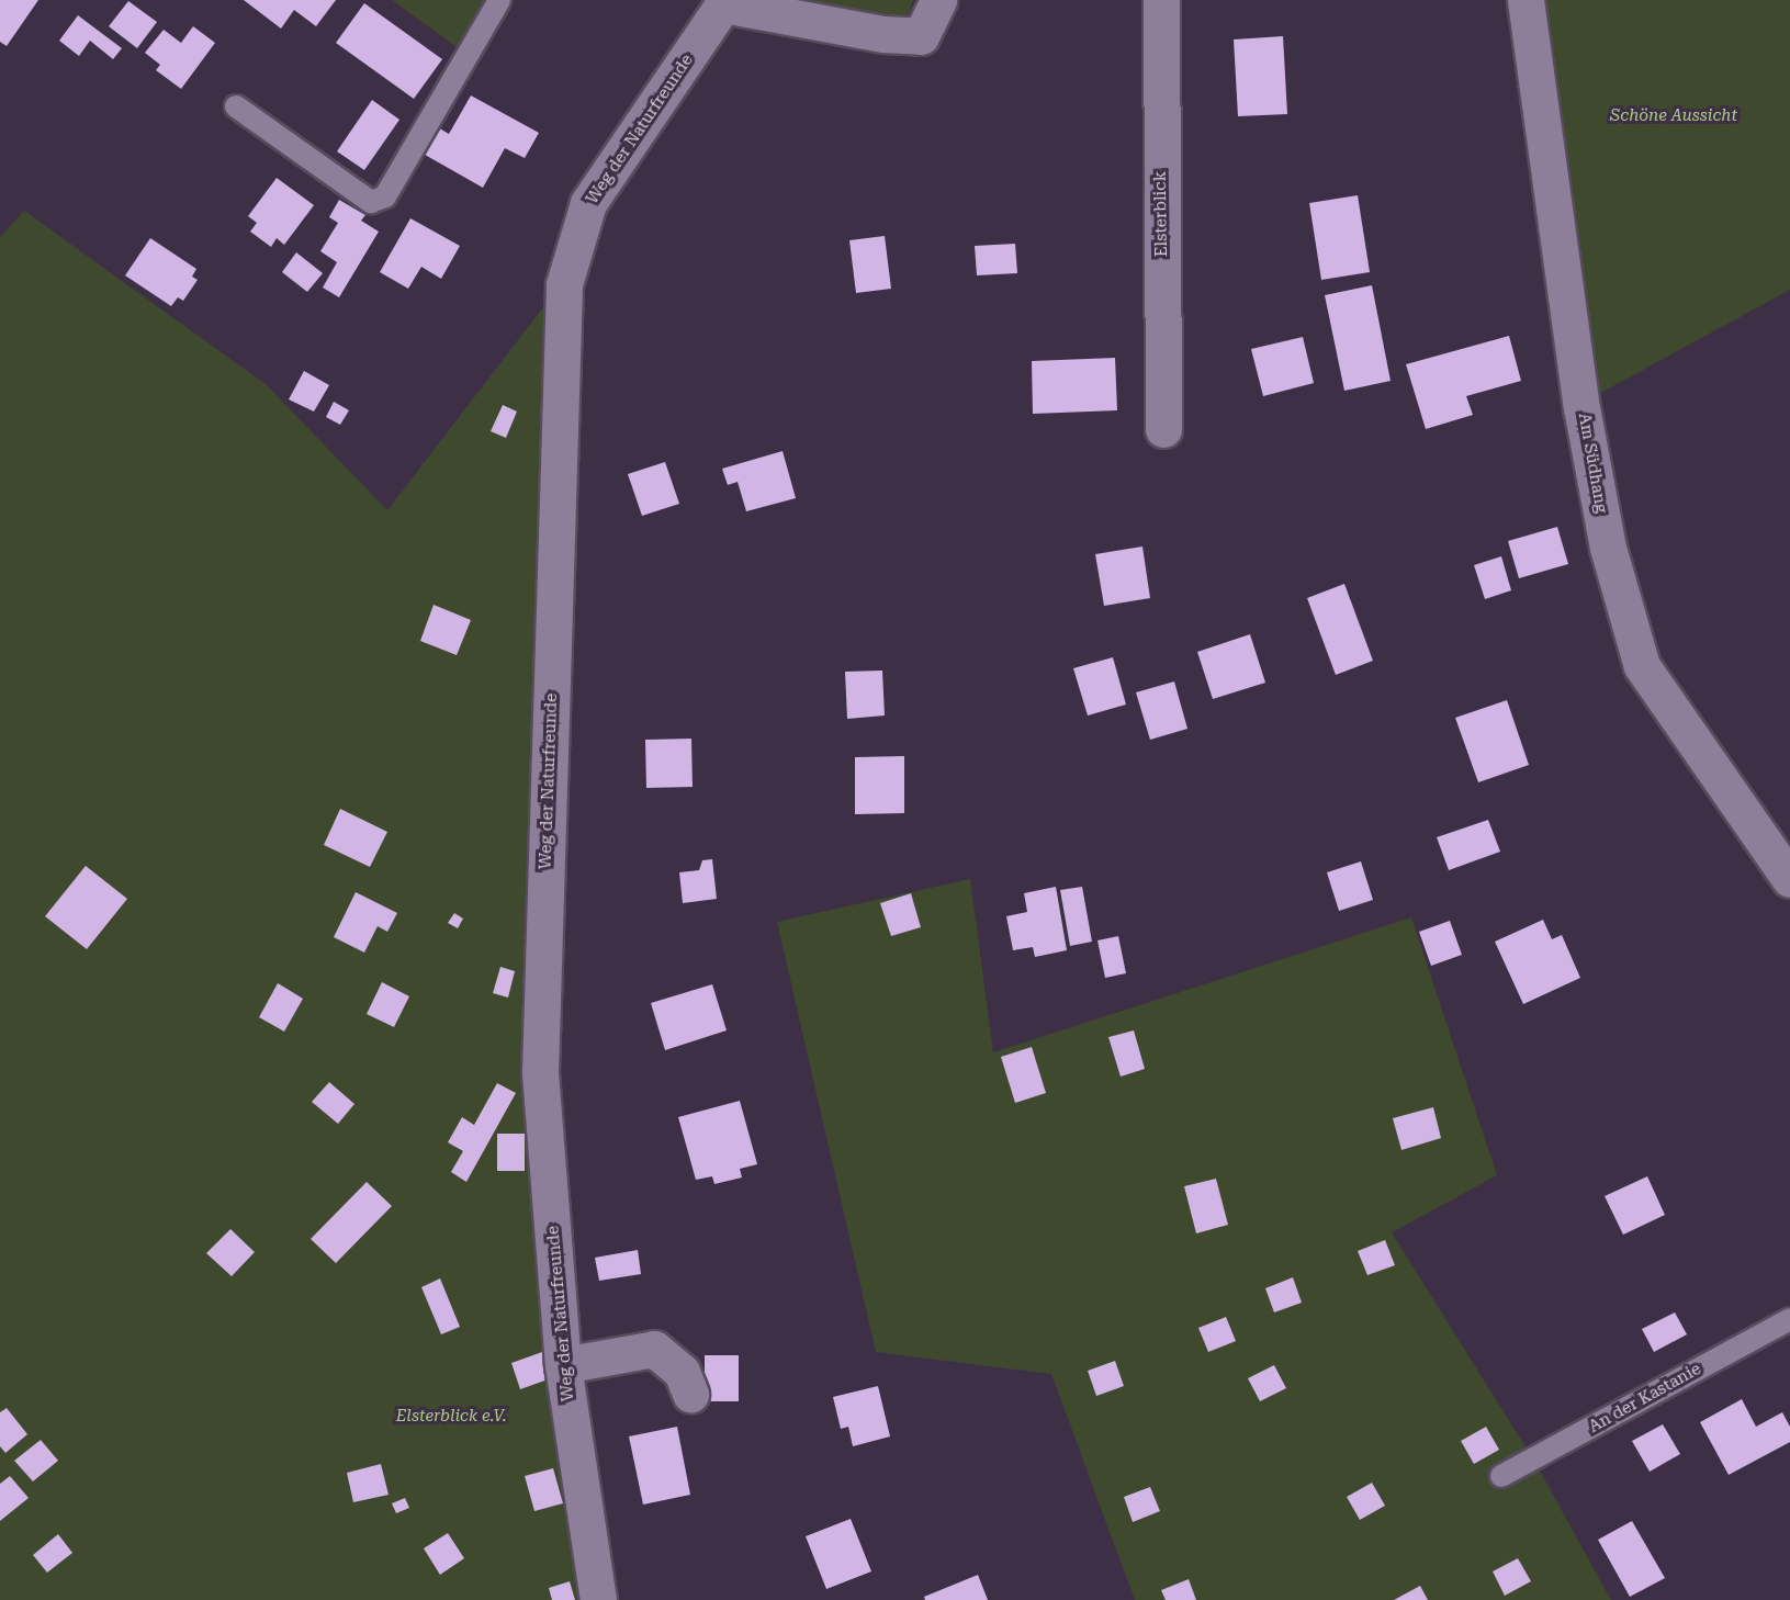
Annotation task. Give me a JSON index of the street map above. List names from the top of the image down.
{
  "streets": {
    "street": ["Weg der Naturfreunde", "Elsterblick", "Am Südhang"],
    "lane": ["An der Kastanie"]
  },
  "parks": ["Schöne Aussicht", "Elsterblick e.V."]
}
